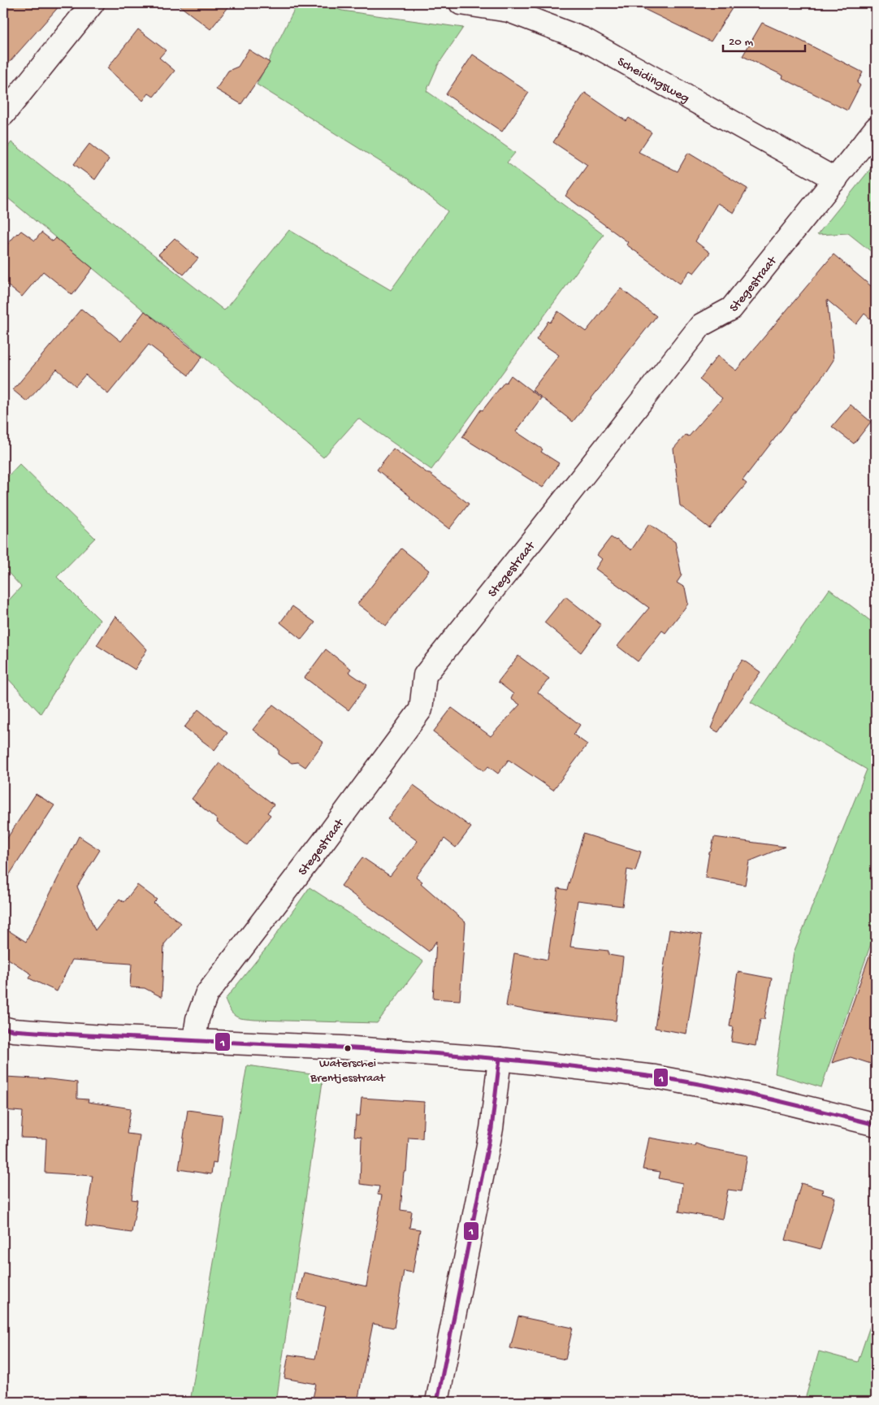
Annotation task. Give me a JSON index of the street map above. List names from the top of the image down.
{
  "streets": {
    "street": ["Scheidingsweg", "Stegestraat"]
  },
  "crossings": [
    ["Scheidingsweg", "Stegestraat"]
  ],
  "places": ["Waterschei Brentjesstraat"],
  "lines": ["transit line 1"],
  "scale_bar": "20 m"
}
